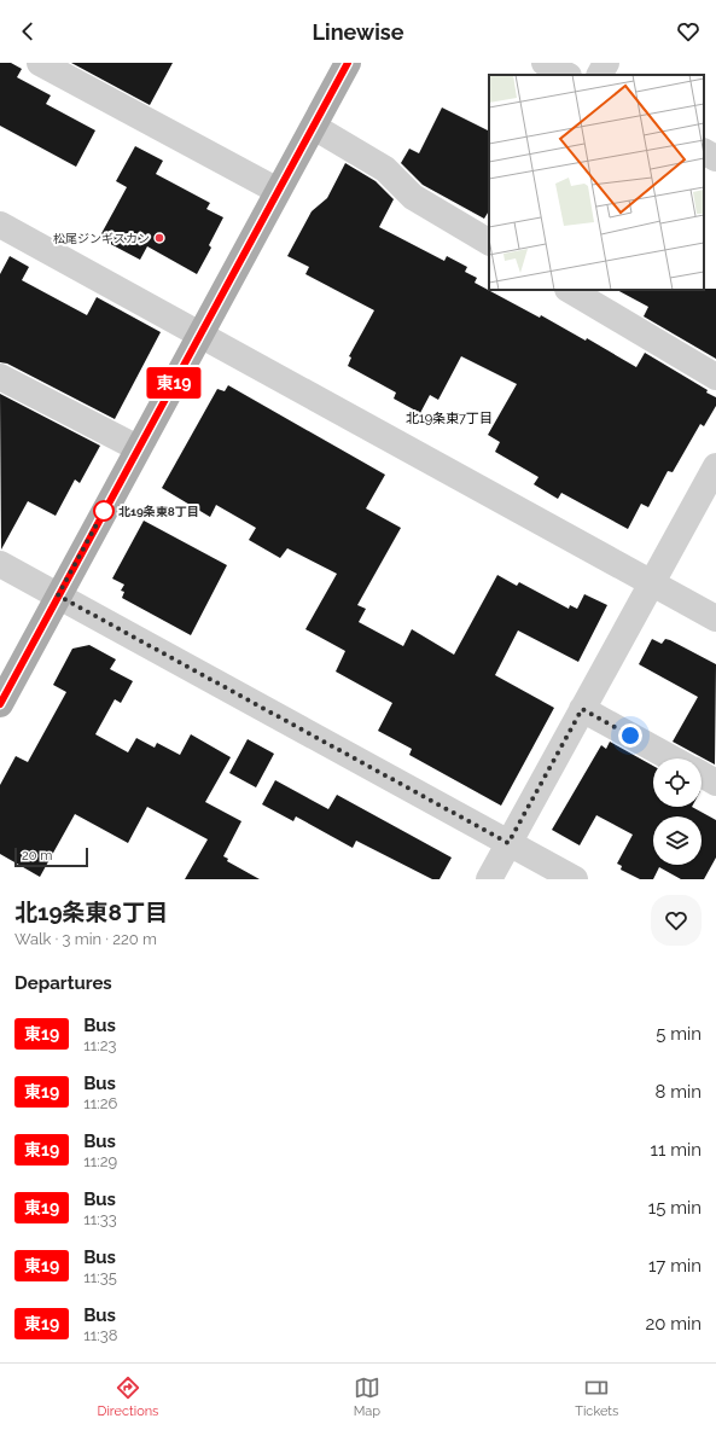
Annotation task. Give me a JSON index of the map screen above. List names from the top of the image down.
{
  "districts": ["北19条東7丁目"],
  "places": ["松尾ジンギスカン", "北19条東8丁目"],
  "lines": ["bus line 東19"],
  "scale_bar": "20 m",
  "page": {
    "header": "Linewise",
    "on_map": "東19",
    "scale": "20 m",
    "heading": [
      ["北19条東8丁目", "Walk · 3 min · 220 m"],
      "Departures"
    ],
    "list": [
      {
        "mark": "東19",
        "name": "Bus",
        "note": "11:23",
        "value": "5 min"
      },
      {
        "mark": "東19",
        "name": "Bus",
        "note": "11:26",
        "value": "8 min"
      },
      {
        "mark": "東19",
        "name": "Bus",
        "note": "11:29",
        "value": "11 min"
      },
      {
        "mark": "東19",
        "name": "Bus",
        "note": "11:33",
        "value": "15 min"
      },
      {
        "mark": "東19",
        "name": "Bus",
        "note": "11:35",
        "value": "17 min"
      },
      {
        "mark": "東19",
        "name": "Bus",
        "note": "11:38",
        "value": "20 min"
      }
    ],
    "tabs": ["Directions", "Map", "Tickets"]
  }
}
